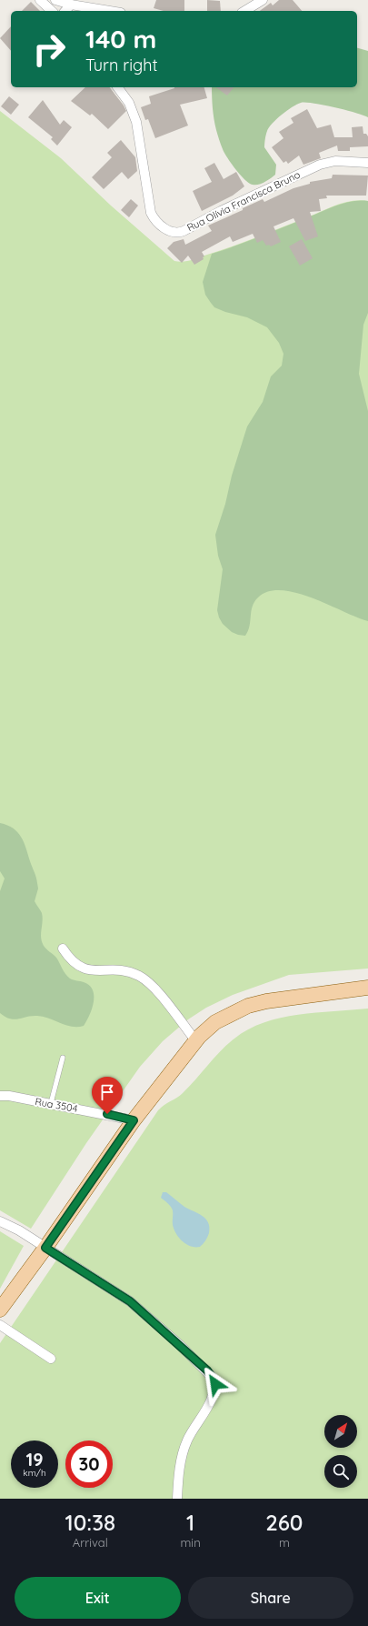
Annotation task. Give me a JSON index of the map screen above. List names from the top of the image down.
{
  "streets": {
    "street": ["Rua Olívia Francisca Bruno", "Rua 3504"]
  },
  "north": "top right",
  "page": {
    "turn": ["140 m", "Turn right"],
    "speed": "19 km/h",
    "limit": "30",
    "eta": [
      "10:38",
      "Arrival",
      "1",
      "min",
      "260",
      "m"
    ],
    "buttons": ["Exit", "Share"]
  }
}
